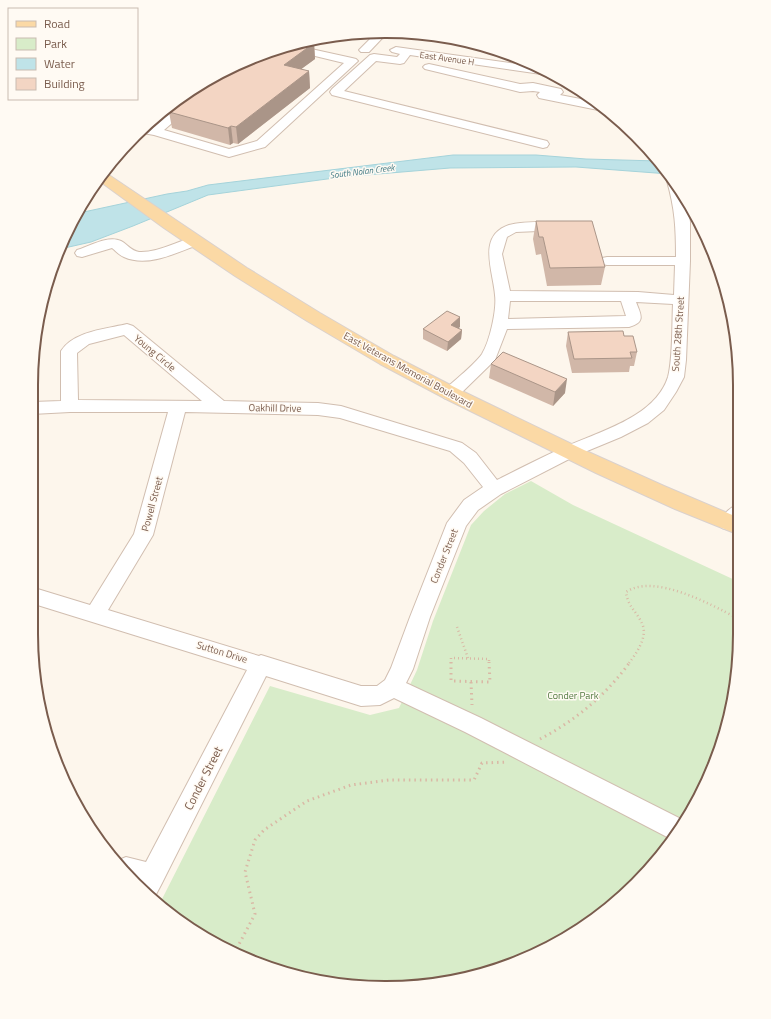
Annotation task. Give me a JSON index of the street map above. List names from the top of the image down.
{
  "streets": {
    "main road": ["East Veterans Memorial Boulevard"],
    "street": [
      "East Avenue H",
      "South 28th Street",
      "Young Circle",
      "Oakhill Drive",
      "Powell Street",
      "Conder Street",
      "Sutton Drive"
    ]
  },
  "crossings": [
    ["South 28th Street", "East Veterans Memorial Boulevard"],
    ["South 28th Street", "Conder Street"],
    ["Young Circle", "Oakhill Drive"],
    ["East Veterans Memorial Boulevard", "Conder Street"],
    ["Oakhill Drive", "Powell Street"],
    ["Oakhill Drive", "Conder Street"],
    ["Powell Street", "Sutton Drive"],
    ["Conder Street", "Sutton Drive"]
  ],
  "water": ["South Nolan Creek"],
  "parks": ["Conder Park"],
  "legend": [
    "Road",
    "Park",
    "Water",
    "Building"
  ]
}
